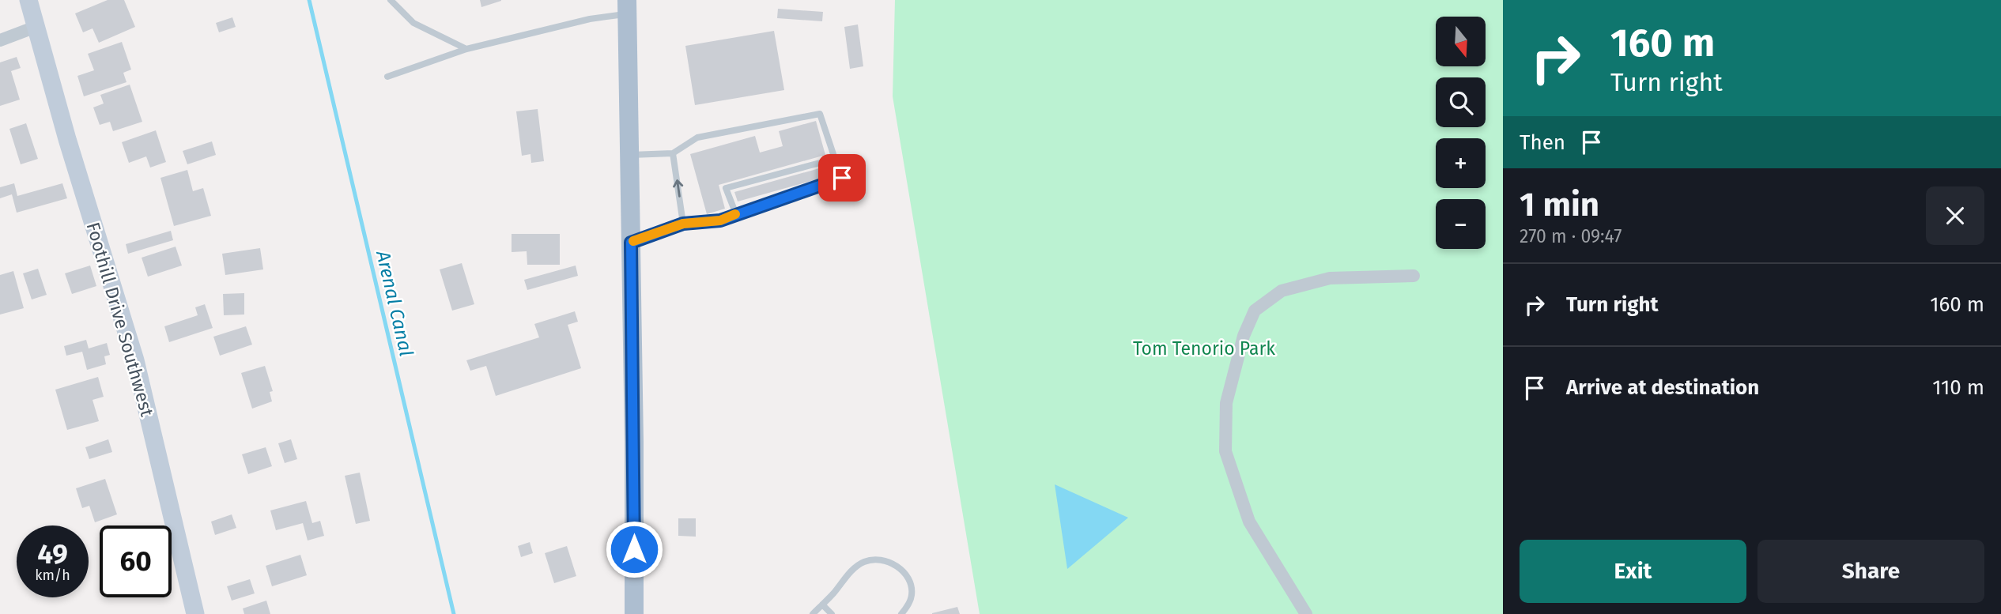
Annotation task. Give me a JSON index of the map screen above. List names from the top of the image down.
{
  "streets": {
    "street": ["Foothill Drive Southwest"]
  },
  "water": ["Arenal Canal"],
  "parks": ["Tom Tenorio Park"],
  "north": "bottom",
  "page": {
    "turn": ["160 m", "Turn right"],
    "map_buttons": ["+", "−"],
    "then": "Then",
    "heading": ["1 min", "270 m · 09:47"],
    "list": [
      {
        "name": "Turn right",
        "value": "160 m"
      },
      {
        "name": "Arrive at destination",
        "value": "110 m"
      }
    ],
    "speed": "49 km/h",
    "limit": "60",
    "buttons": ["Exit", "Share"]
  }
}
